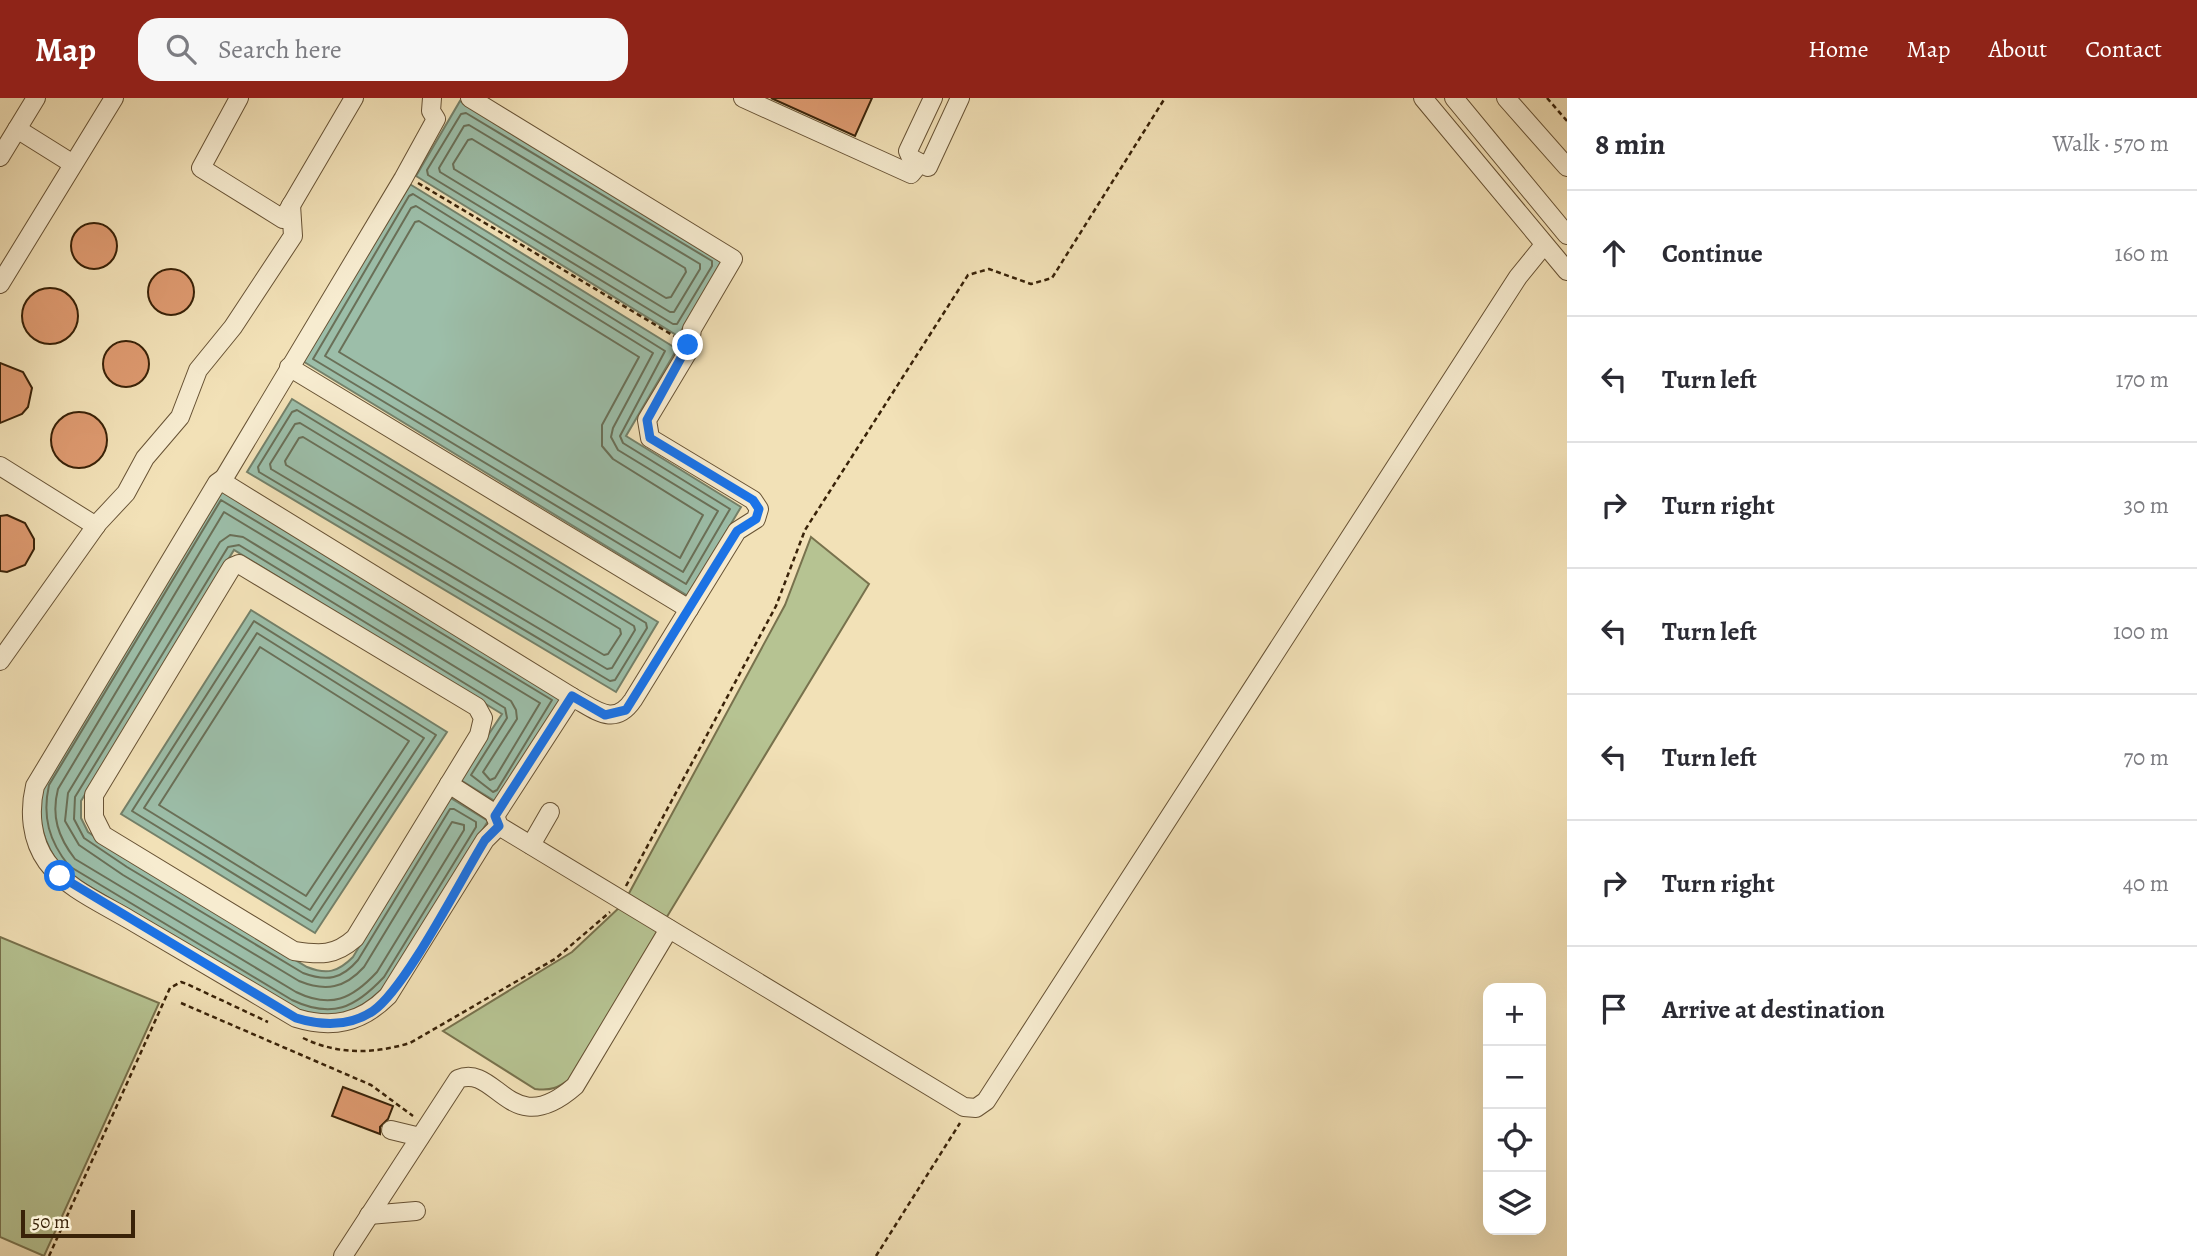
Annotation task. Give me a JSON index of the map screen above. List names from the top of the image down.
{
  "scale_bar": "50 m",
  "page": {
    "header": "Map",
    "search": "Search here",
    "nav": [
      "Home",
      "Map",
      "About",
      "Contact"
    ],
    "heading": ["8 min", "Walk · 570 m"],
    "list": [
      ["Continue", "160 m"],
      ["Turn left", "170 m"],
      ["Turn right", "30 m"],
      ["Turn left", "100 m"],
      ["Turn left", "70 m"],
      ["Turn right", "40 m"],
      "Arrive at destination"
    ],
    "map_buttons": ["+", "−"],
    "scale": "50 m"
  }
}
